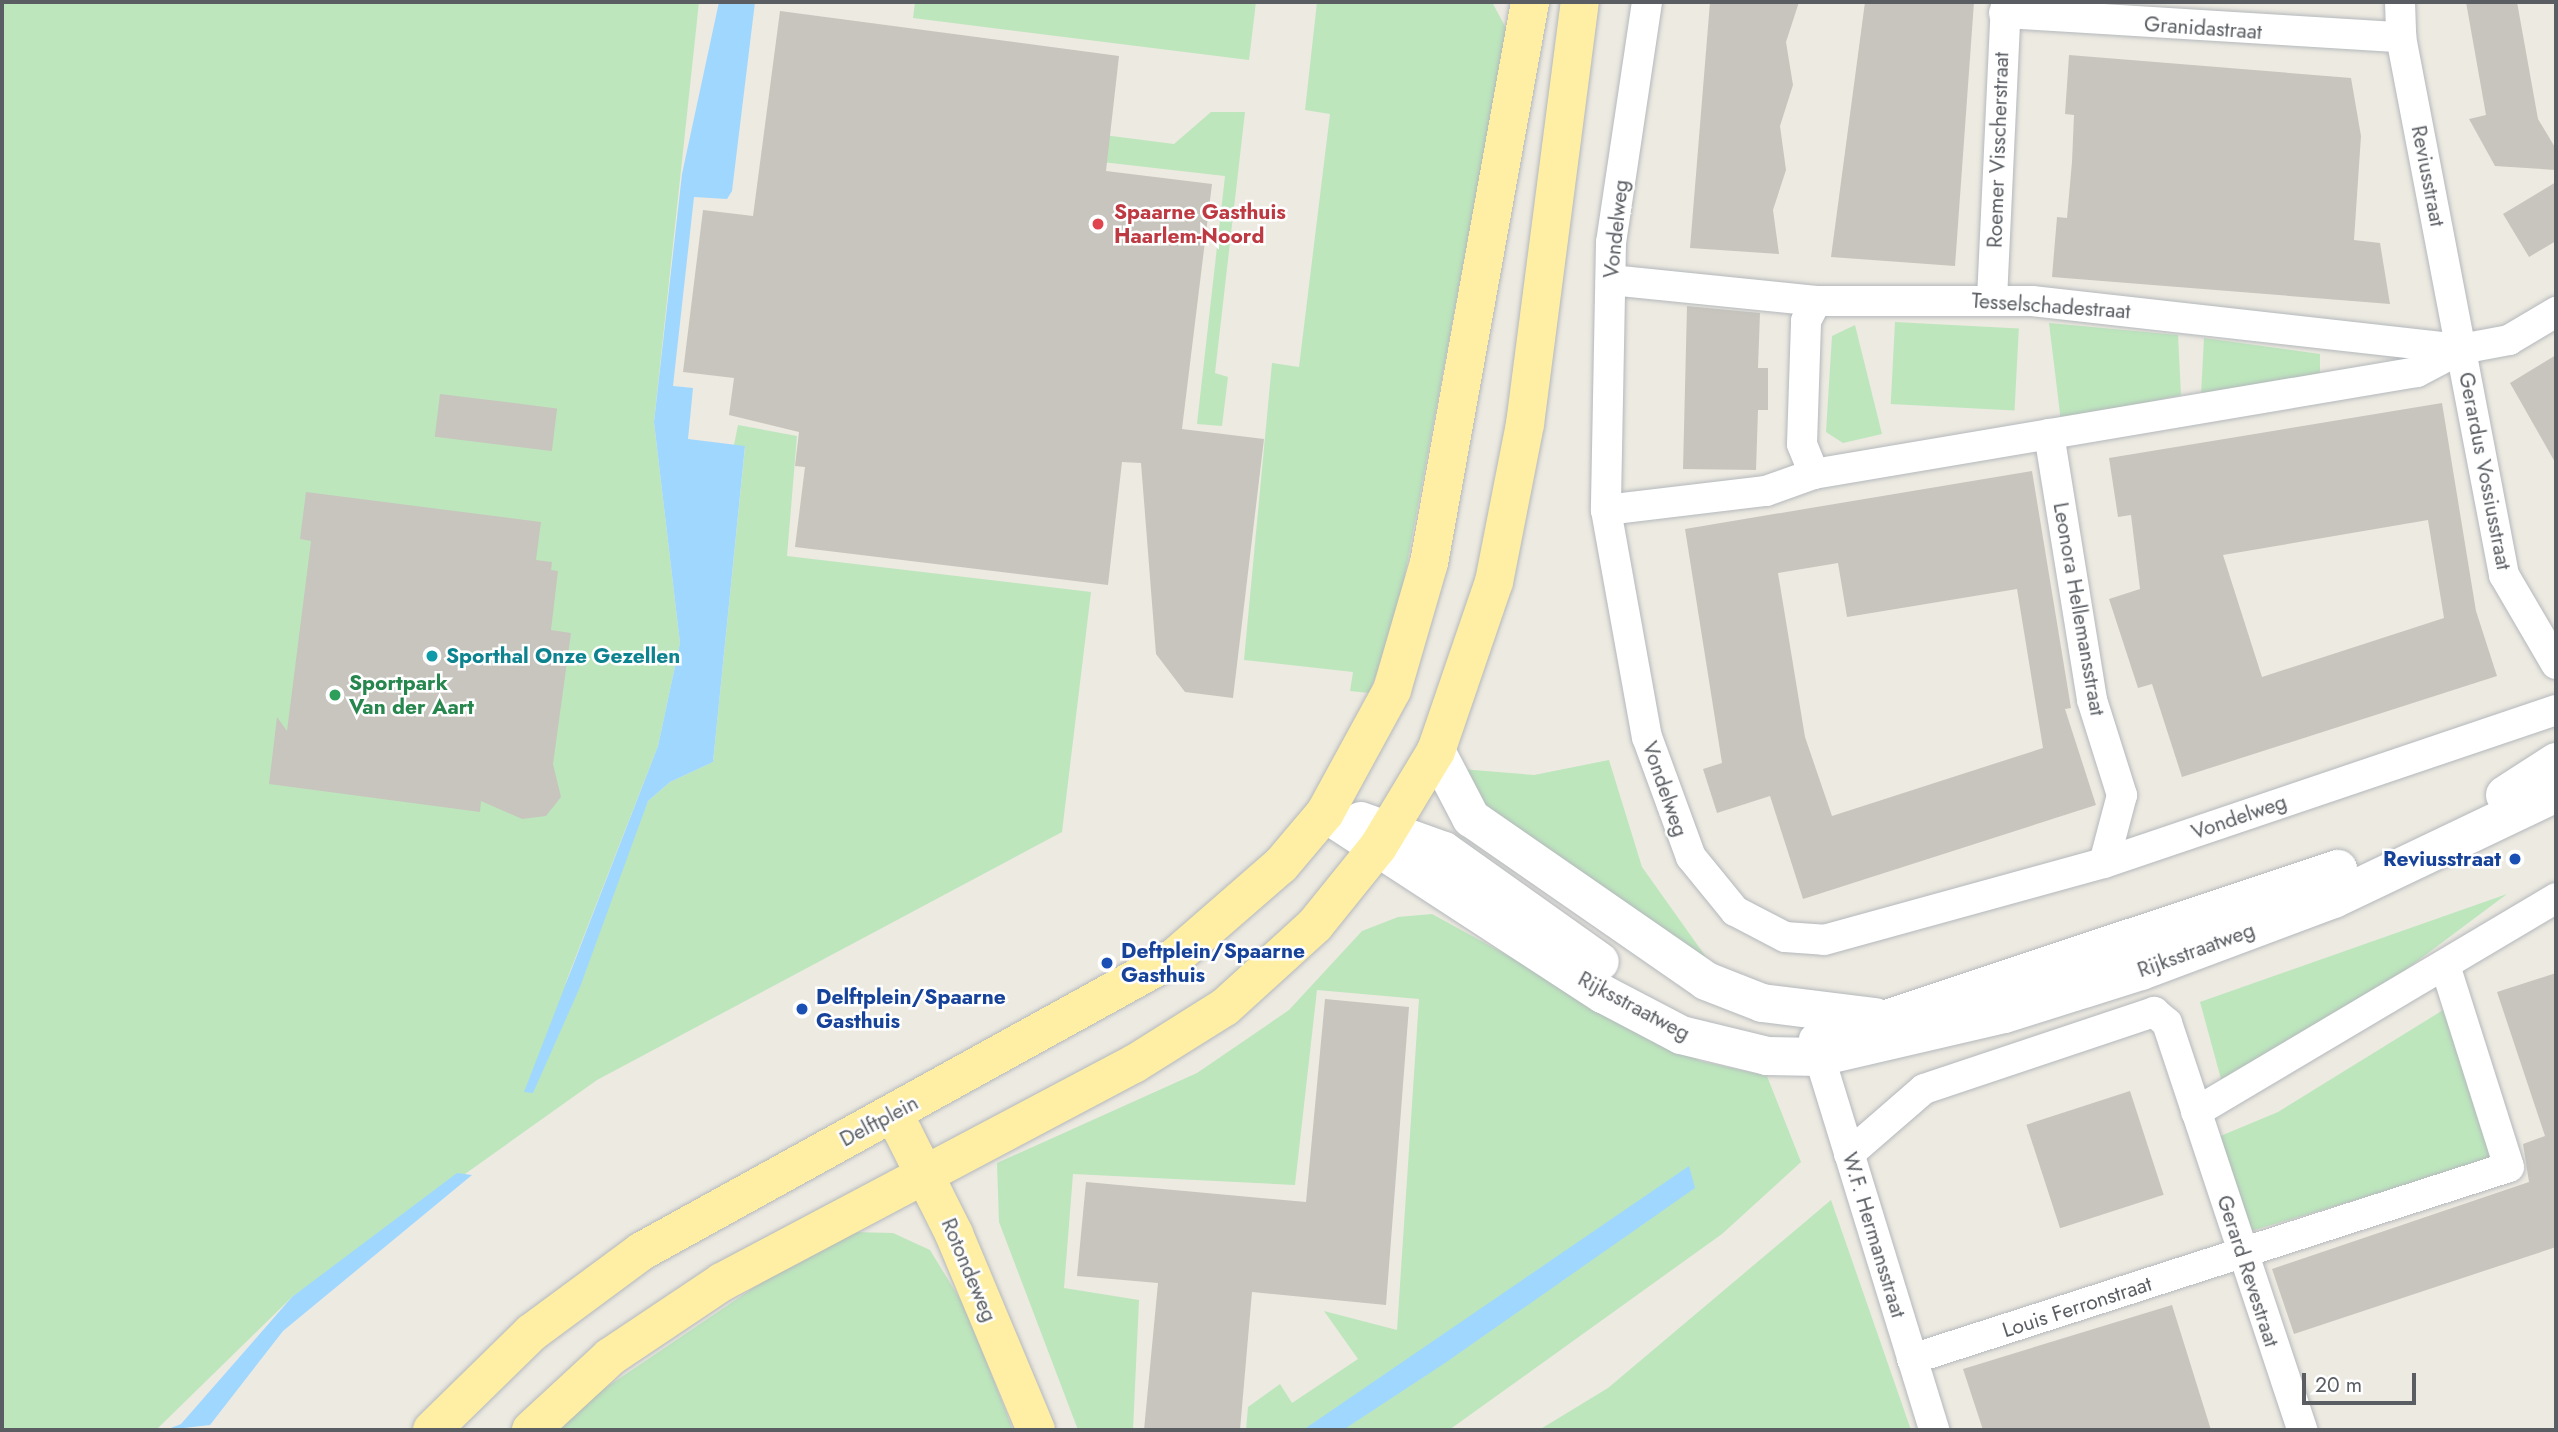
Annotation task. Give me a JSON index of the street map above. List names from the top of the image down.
{
  "streets": {
    "main road": ["Rijksstraatweg", "Delftplein", "Rotondeweg"],
    "street": [
      "Granidastraat",
      "Roemer Visscherstraat",
      "Reviusstraat",
      "Vondelweg",
      "Tesselschadestraat",
      "Gerardus Vossiusstraat",
      "Leonora Hellemansstraat",
      "W.F. Hermansstraat",
      "Gerard Revestraat",
      "Louis Ferronstraat"
    ]
  },
  "crossings": [
    ["Granidastraat", "Roemer Visscherstraat"],
    ["Granidastraat", "Reviusstraat"],
    ["Roemer Visscherstraat", "Tesselschadestraat"],
    ["Reviusstraat", "Tesselschadestraat"],
    ["Reviusstraat", "Gerardus Vossiusstraat"],
    ["Vondelweg", "Tesselschadestraat"],
    ["Vondelweg", "Leonora Hellemansstraat"],
    ["Tesselschadestraat", "Gerardus Vossiusstraat"],
    ["Tesselschadestraat", "Leonora Hellemansstraat"],
    ["Rijksstraatweg", "Delftplein"],
    ["Rijksstraatweg", "W.F. Hermansstraat"],
    ["Rijksstraatweg", "Gerard Revestraat"],
    ["Delftplein", "Rotondeweg"],
    ["W.F. Hermansstraat", "Louis Ferronstraat"],
    ["Gerard Revestraat", "Louis Ferronstraat"]
  ],
  "places": [
    "Spaarne Gasthuis Haarlem-Noord",
    "Sporthal Onze Gezellen",
    "Sportpark Van der Aart",
    "Reviusstraat",
    "Deftplein/Spaarne Gasthuis",
    "Delftplein/Spaarne Gasthuis"
  ],
  "scale_bar": "20 m"
}
